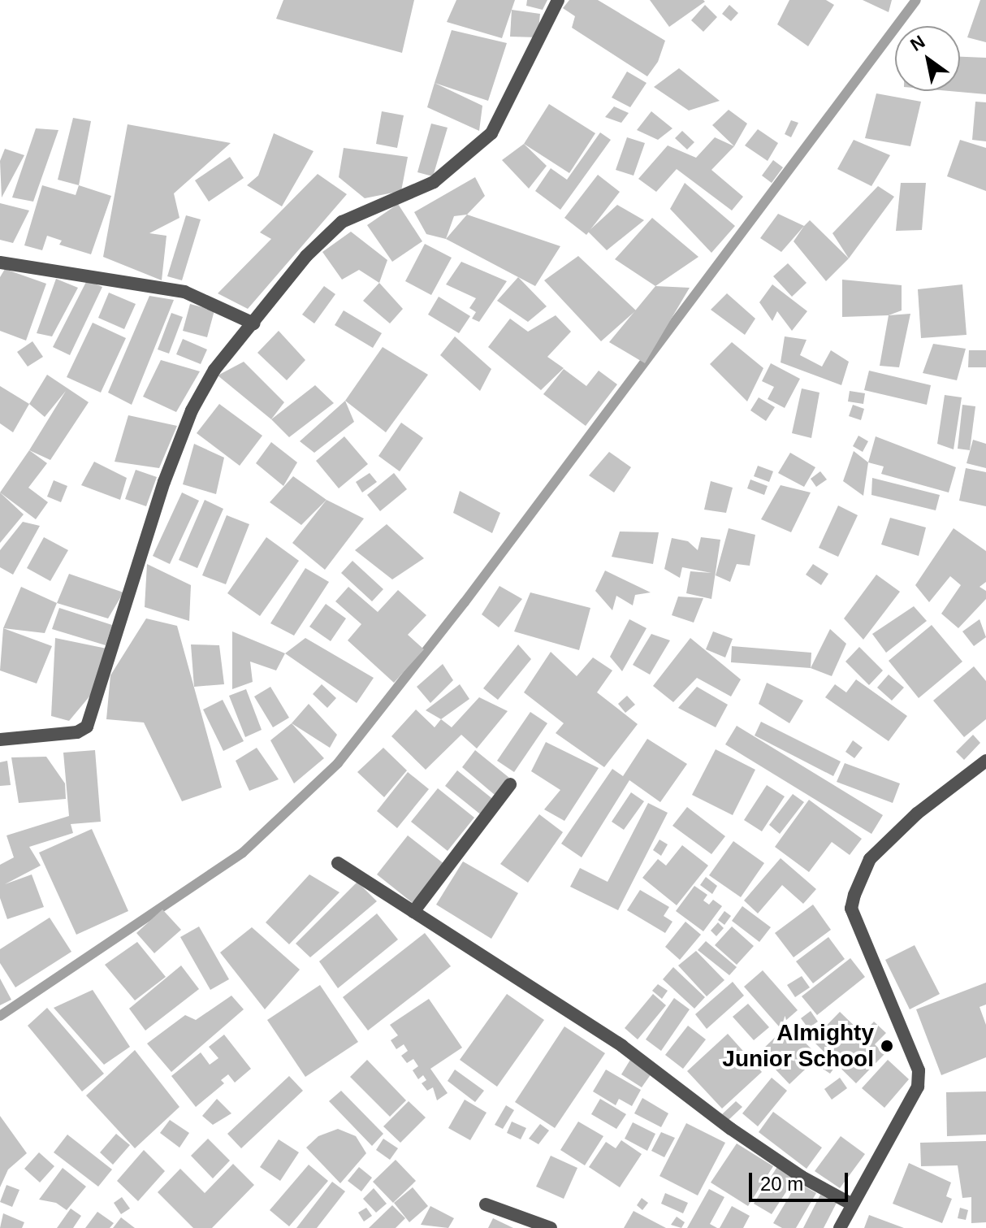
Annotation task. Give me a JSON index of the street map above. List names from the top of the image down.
{
  "places": ["Almighty Junior School"],
  "scale_bar": "20 m",
  "north": "top left"
}
